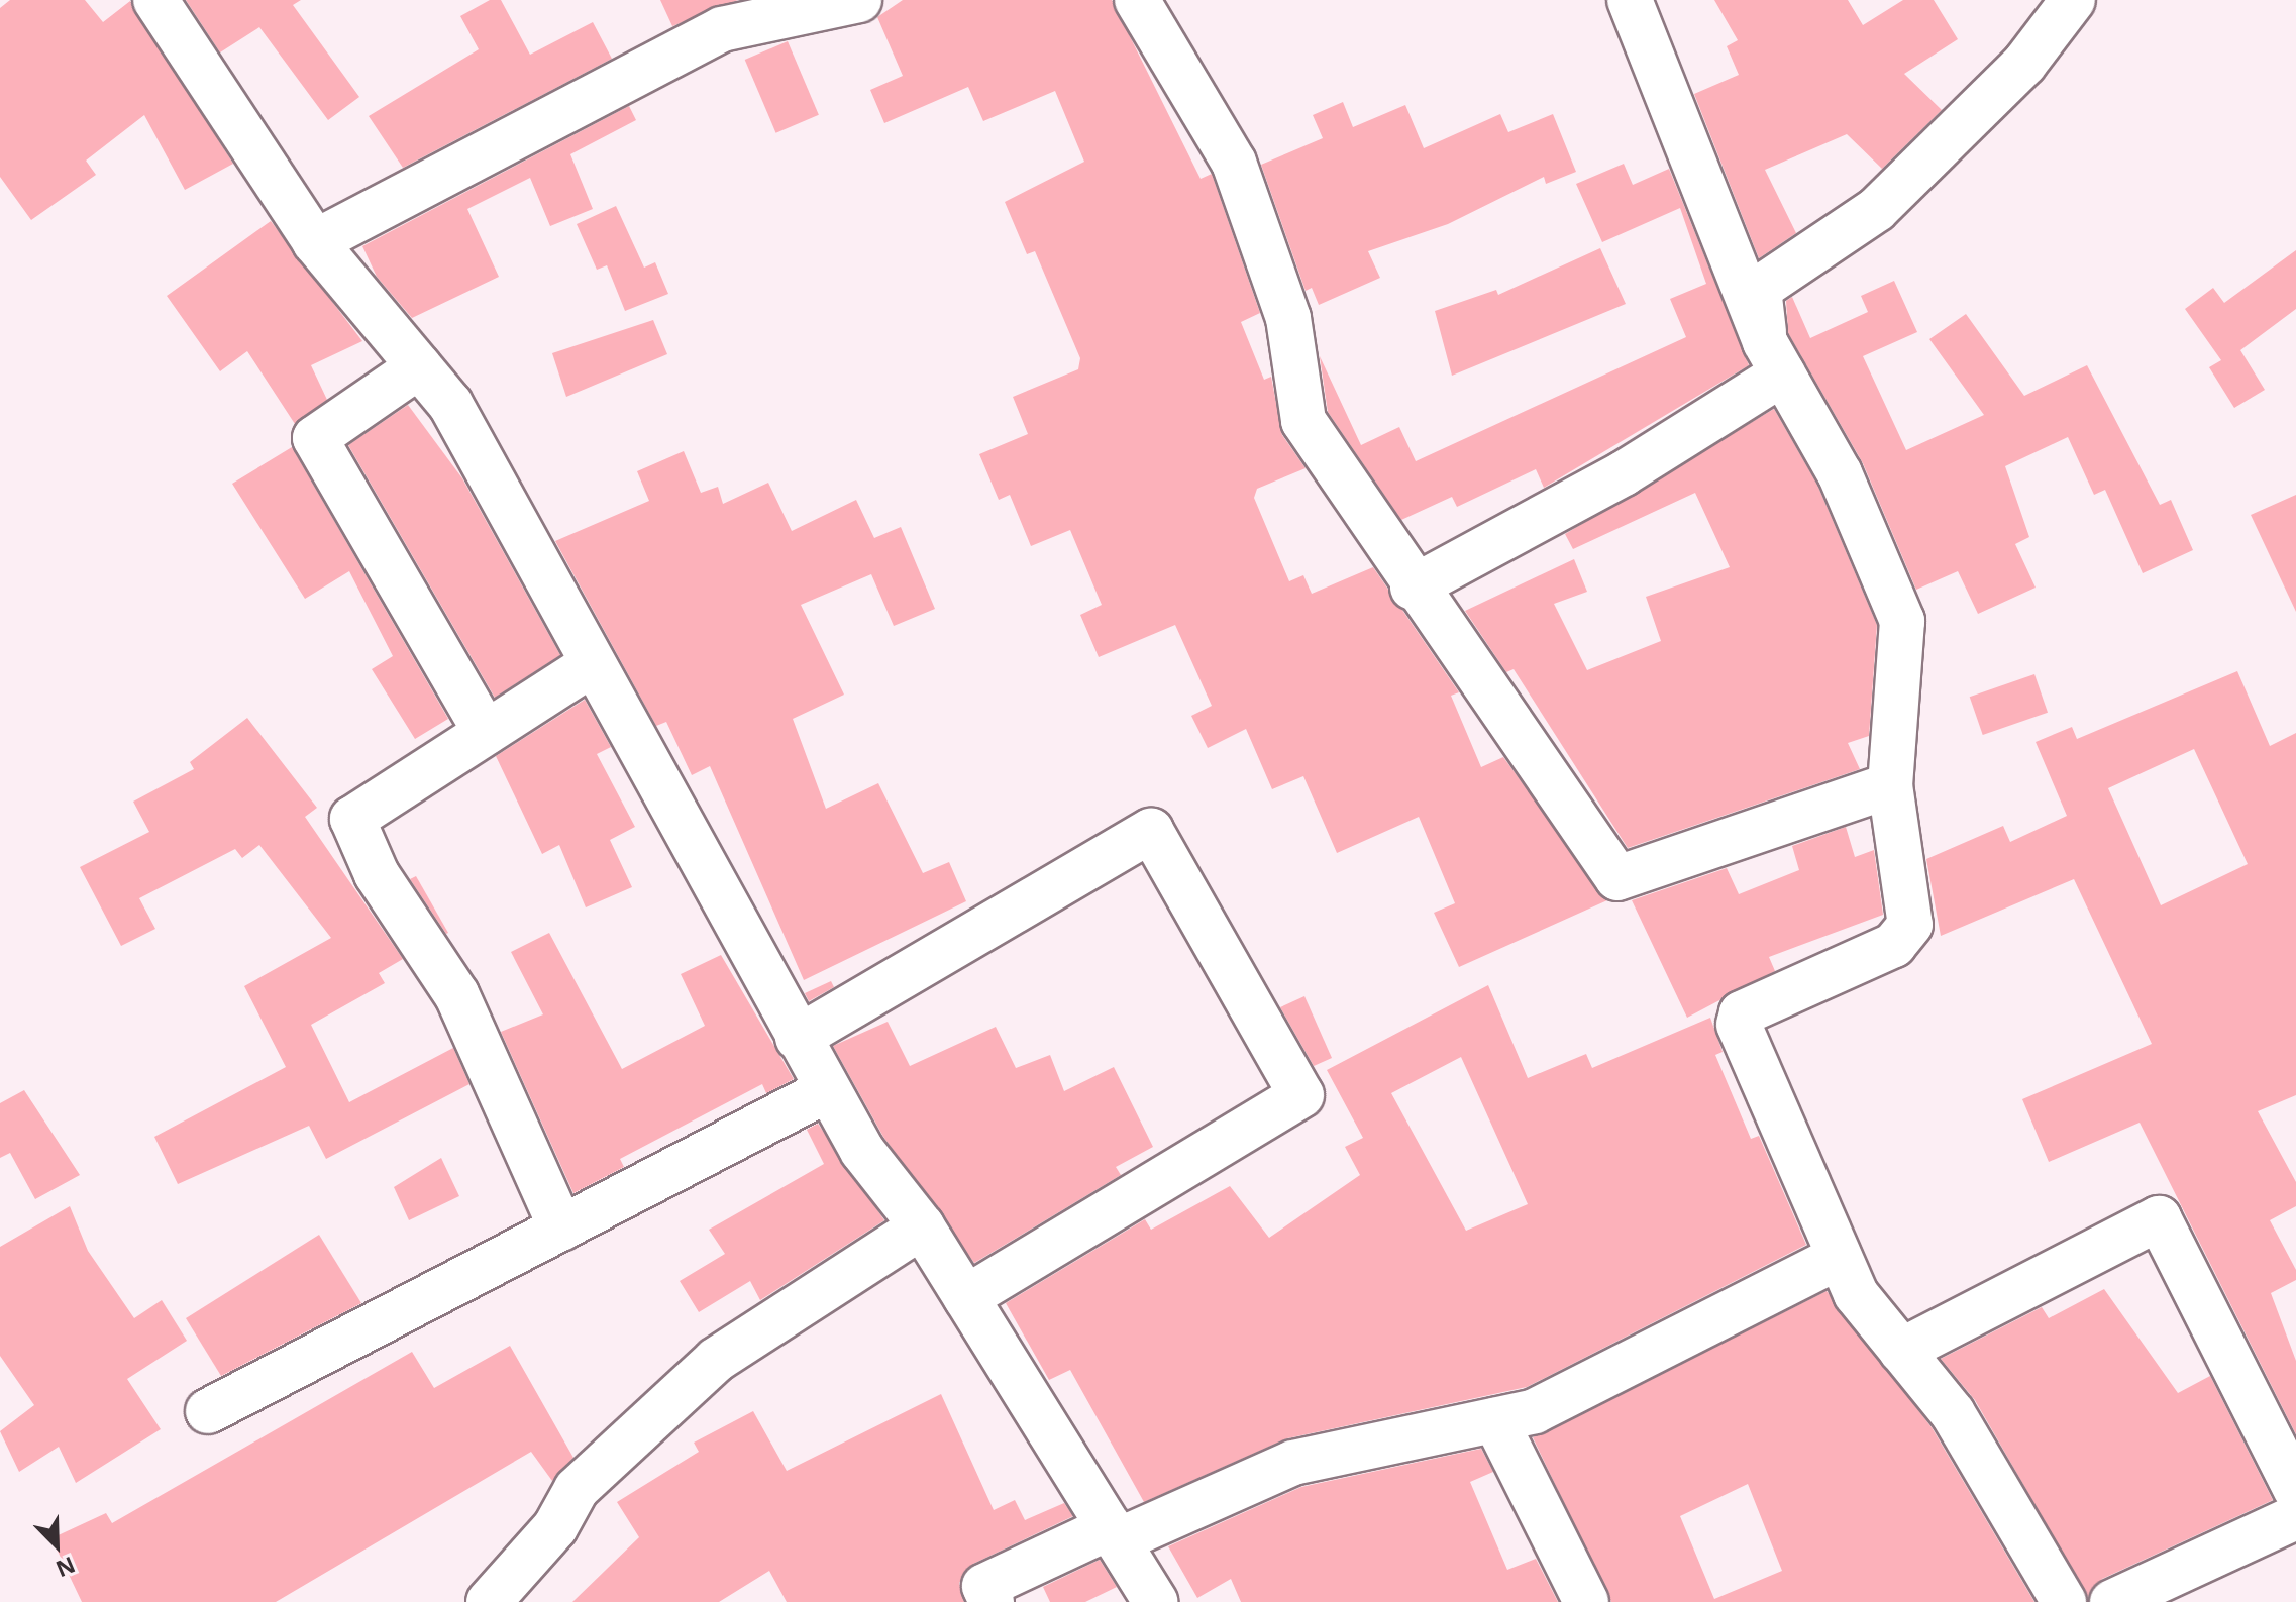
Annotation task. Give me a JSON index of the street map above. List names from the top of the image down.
{
  "north": "bottom right"
}
